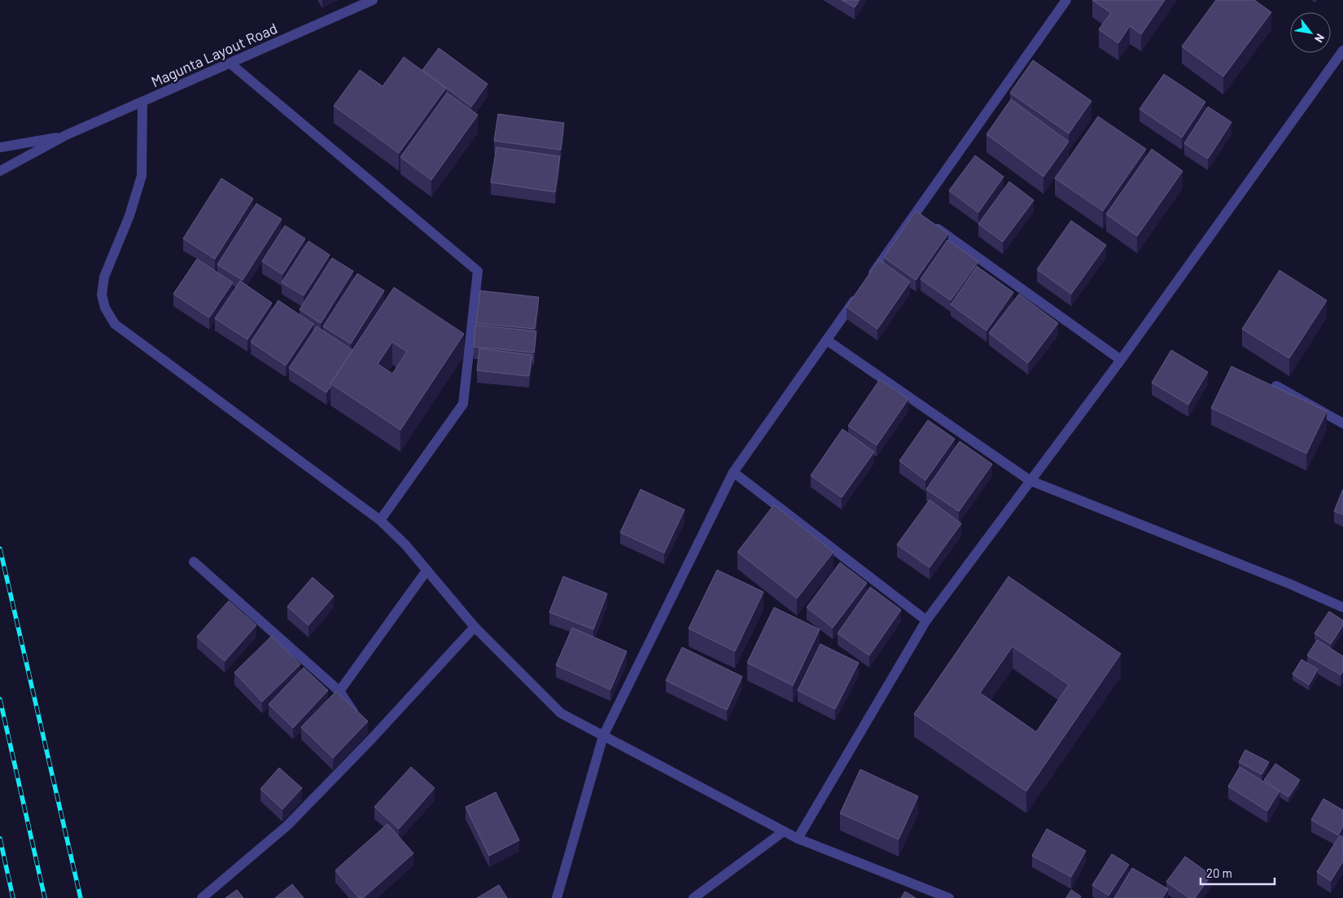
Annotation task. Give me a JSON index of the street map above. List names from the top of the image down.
{
  "streets": {
    "street": ["Magunta Layout Road"]
  },
  "scale_bar": "20 m",
  "north": "bottom right"
}
